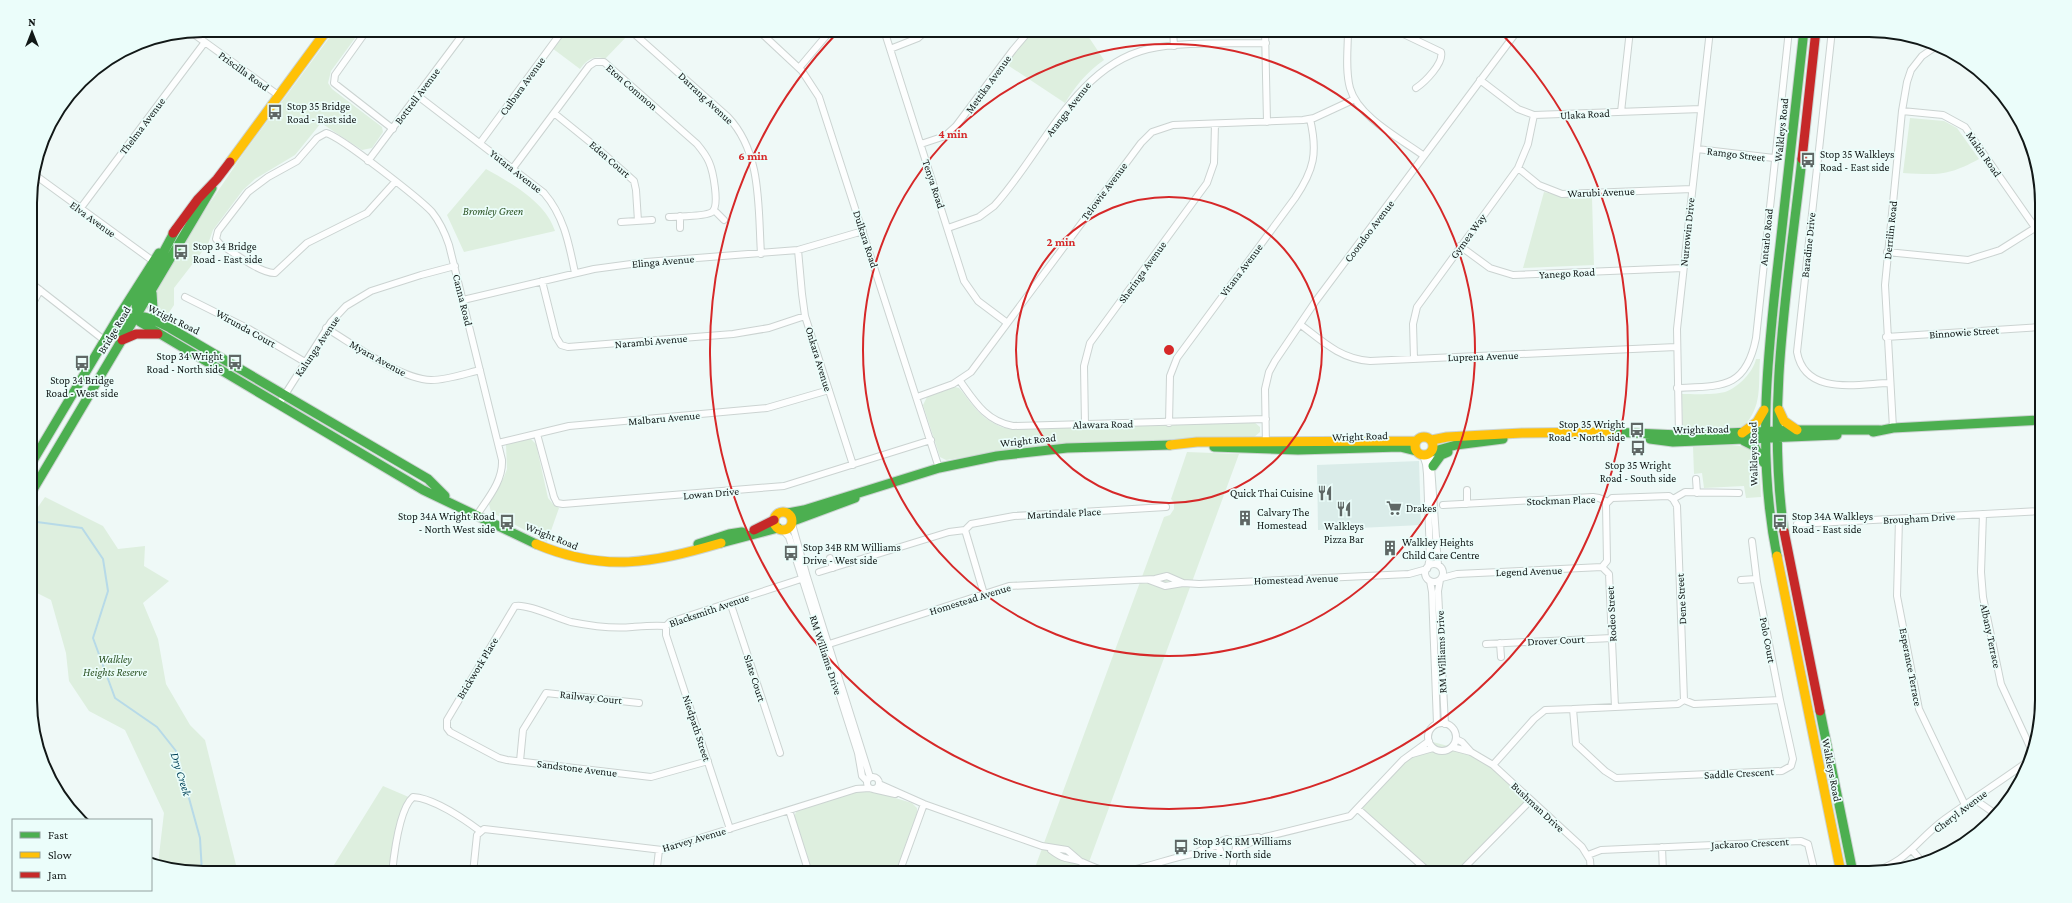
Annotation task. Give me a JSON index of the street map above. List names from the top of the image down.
{
  "streets": {
    "main road": ["Walkleys Road", "Wright Road", "Bridge Road"],
    "street": [
      "Priscilla Road",
      "Mettika Avenue",
      "Culbara Avenue",
      "Eton Common",
      "Bottrell Avenue",
      "Darrang Avenue",
      "Aranga Avenue",
      "Ulaka Road",
      "Thelma Avenue",
      "Ramgo Street",
      "Makin Road",
      "Eden Court",
      "Yutara Avenue",
      "Tenya Road",
      "Telowie Avenue",
      "Warubi Avenue",
      "Elva Avenue",
      "Derrilin Road",
      "Coondoo Avenue",
      "Nurrowin Drive",
      "Gymea Way",
      "Antarlo Road",
      "Dulkara Road",
      "Baradine Drive",
      "Elinga Avenue",
      "Vitana Avenue",
      "Sheringa Avenue",
      "Yanego Road",
      "Canna Road",
      "Wirunda Court",
      "Binnowie Street",
      "Narambi Avenue",
      "Kalunga Avenue",
      "Luprena Avenue",
      "Myara Avenue",
      "Onkara Avenue",
      "Malbaru Avenue",
      "Alawara Road",
      "Lowan Drive",
      "Stockman Place",
      "Martindale Place",
      "Brougham Drive",
      "Legend Avenue",
      "Homestead Avenue",
      "Dene Street",
      "Blacksmith Avenue",
      "Rodeo Street",
      "Albany Terrace",
      "Drover Court",
      "Polo Court",
      "RM Williams Drive",
      "Esperance Terrace",
      "Brickwork Place",
      "Slate Court",
      "Railway Court",
      "Niedpath Street",
      "Sandstone Avenue",
      "Saddle Crescent",
      "Bushman Drive",
      "Cheryl Avenue",
      "Harvey Avenue",
      "Jackaroo Crescent"
    ]
  },
  "crossings": [
    ["Priscilla Road", "Thelma Avenue"],
    ["Priscilla Road", "Bridge Road"],
    ["Mettika Avenue", "Tenya Road"],
    ["Culbara Avenue", "Yutara Avenue"],
    ["Eton Common", "Eden Court"],
    ["Eton Common", "Yutara Avenue"],
    ["Bottrell Avenue", "Yutara Avenue"],
    ["Bottrell Avenue", "Canna Road"],
    ["Darrang Avenue", "Elinga Avenue"],
    ["Aranga Avenue", "Tenya Road"],
    ["Ulaka Road", "Coondoo Avenue"],
    ["Ulaka Road", "Nurrowin Drive"],
    ["Ulaka Road", "Gymea Way"],
    ["Thelma Avenue", "Elva Avenue"],
    ["Walkleys Road", "Wright Road"],
    ["Ramgo Street", "Nurrowin Drive"],
    ["Ramgo Street", "Antarlo Road"],
    ["Makin Road", "Derrilin Road"],
    ["Yutara Avenue", "Elinga Avenue"],
    ["Tenya Road", "Telowie Avenue"],
    ["Telowie Avenue", "Dulkara Road"],
    ["Telowie Avenue", "Vitana Avenue"],
    ["Telowie Avenue", "Sheringa Avenue"],
    ["Telowie Avenue", "Alawara Road"],
    ["Warubi Avenue", "Nurrowin Drive"],
    ["Warubi Avenue", "Gymea Way"],
    ["Elva Avenue", "Bridge Road"],
    ["Derrilin Road", "Baradine Drive"],
    ["Derrilin Road", "Wright Road"],
    ["Derrilin Road", "Binnowie Street"],
    ["Coondoo Avenue", "Wright Road"],
    ["Coondoo Avenue", "Luprena Avenue"],
    ["Coondoo Avenue", "Alawara Road"],
    ["Nurrowin Drive", "Antarlo Road"],
    ["Nurrowin Drive", "Yanego Road"],
    ["Nurrowin Drive", "Wright Road"],
    ["Nurrowin Drive", "Luprena Avenue"],
    ["Gymea Way", "Yanego Road"],
    ["Gymea Way", "Luprena Avenue"],
    ["Dulkara Road", "Elinga Avenue"],
    ["Dulkara Road", "Wright Road"],
    ["Dulkara Road", "Lowan Drive"],
    ["Elinga Avenue", "Canna Road"],
    ["Elinga Avenue", "Narambi Avenue"],
    ["Elinga Avenue", "Onkara Avenue"],
    ["Vitana Avenue", "Alawara Road"],
    ["Sheringa Avenue", "Alawara Road"],
    ["Canna Road", "Wright Road"],
    ["Canna Road", "Kalunga Avenue"],
    ["Canna Road", "Myara Avenue"],
    ["Canna Road", "Malbaru Avenue"],
    ["Wright Road", "Bridge Road"],
    ["Wright Road", "Kalunga Avenue"],
    ["Wright Road", "RM Williams Drive"],
    ["Wirunda Court", "Kalunga Avenue"],
    ["Narambi Avenue", "Onkara Avenue"],
    ["Kalunga Avenue", "Myara Avenue"],
    ["Onkara Avenue", "Malbaru Avenue"],
    ["Onkara Avenue", "Lowan Drive"],
    ["Malbaru Avenue", "Lowan Drive"],
    ["Stockman Place", "Dene Street"],
    ["Brougham Drive", "Albany Terrace"],
    ["Brougham Drive", "Esperance Terrace"],
    ["Legend Avenue", "Homestead Avenue"],
    ["Legend Avenue", "Rodeo Street"],
    ["Legend Avenue", "RM Williams Drive"],
    ["Homestead Avenue", "RM Williams Drive"],
    ["Blacksmith Avenue", "RM Williams Drive"],
    ["Blacksmith Avenue", "Brickwork Place"],
    ["Blacksmith Avenue", "Slate Court"],
    ["Blacksmith Avenue", "Niedpath Street"],
    ["Rodeo Street", "Drover Court"],
    ["Polo Court", "Saddle Crescent"],
    ["RM Williams Drive", "Bushman Drive"],
    ["RM Williams Drive", "Harvey Avenue"],
    ["Esperance Terrace", "Cheryl Avenue"],
    ["Brickwork Place", "Sandstone Avenue"],
    ["Railway Court", "Sandstone Avenue"],
    ["Niedpath Street", "Sandstone Avenue"],
    ["Niedpath Street", "Harvey Avenue"],
    ["Bushman Drive", "Jackaroo Crescent"]
  ],
  "water": ["Dry Creek"],
  "parks": ["Bromley Green", "Walkley Heights Reserve"],
  "places": {
    "bus stop": [
      "Stop 35 Bridge Road - East side",
      "Stop 35 Walkleys Road - East side",
      "Stop 34 Bridge Road - East side",
      "Stop 34 Wright Road - North side",
      "Stop 34 Bridge Road - West side",
      "Stop 35 Wright Road - North side",
      "Stop 35 Wright Road - South side",
      "Stop 34A Wright Road - North West side",
      "Stop 34A Walkleys Road - East side",
      "Stop 34B RM Williams Drive - West side",
      "Stop 34C RM Williams Drive - North side"
    ],
    "restaurant": ["Quick Thai Cuisine", "Walkleys Pizza Bar"],
    "supermarket": ["Drakes"],
    "building": ["Calvary The Homestead", "Walkley Heights Child Care Centre"]
  },
  "legend": ["Fast", "Slow", "Jam"],
  "north": "top",
  "rings": ["4 min", "6 min", "2 min"]
}
